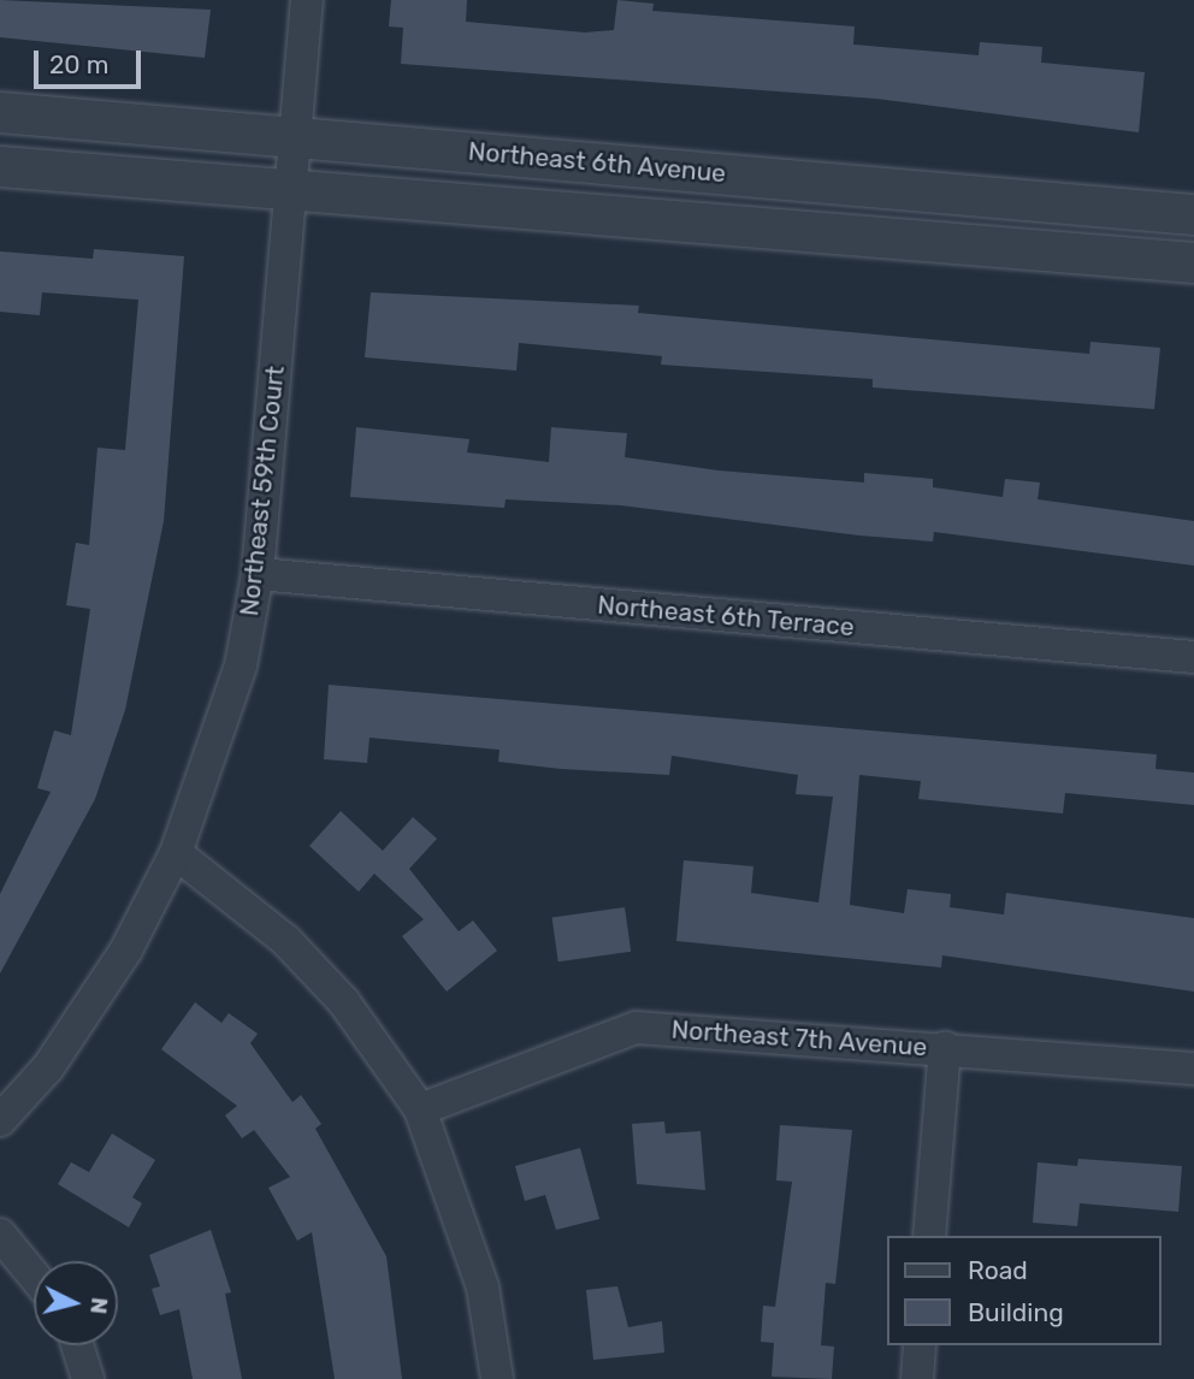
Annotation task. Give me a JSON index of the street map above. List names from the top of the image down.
{
  "streets": {
    "street": [
      "Northeast 6th Avenue",
      "Northeast 59th Court",
      "Northeast 6th Terrace",
      "Northeast 7th Avenue"
    ]
  },
  "crossings": [
    ["Northeast 6th Avenue", "Northeast 59th Court"],
    ["Northeast 59th Court", "Northeast 6th Terrace"]
  ],
  "legend": ["Road", "Building"],
  "scale_bar": "20 m",
  "north": "right"
}
